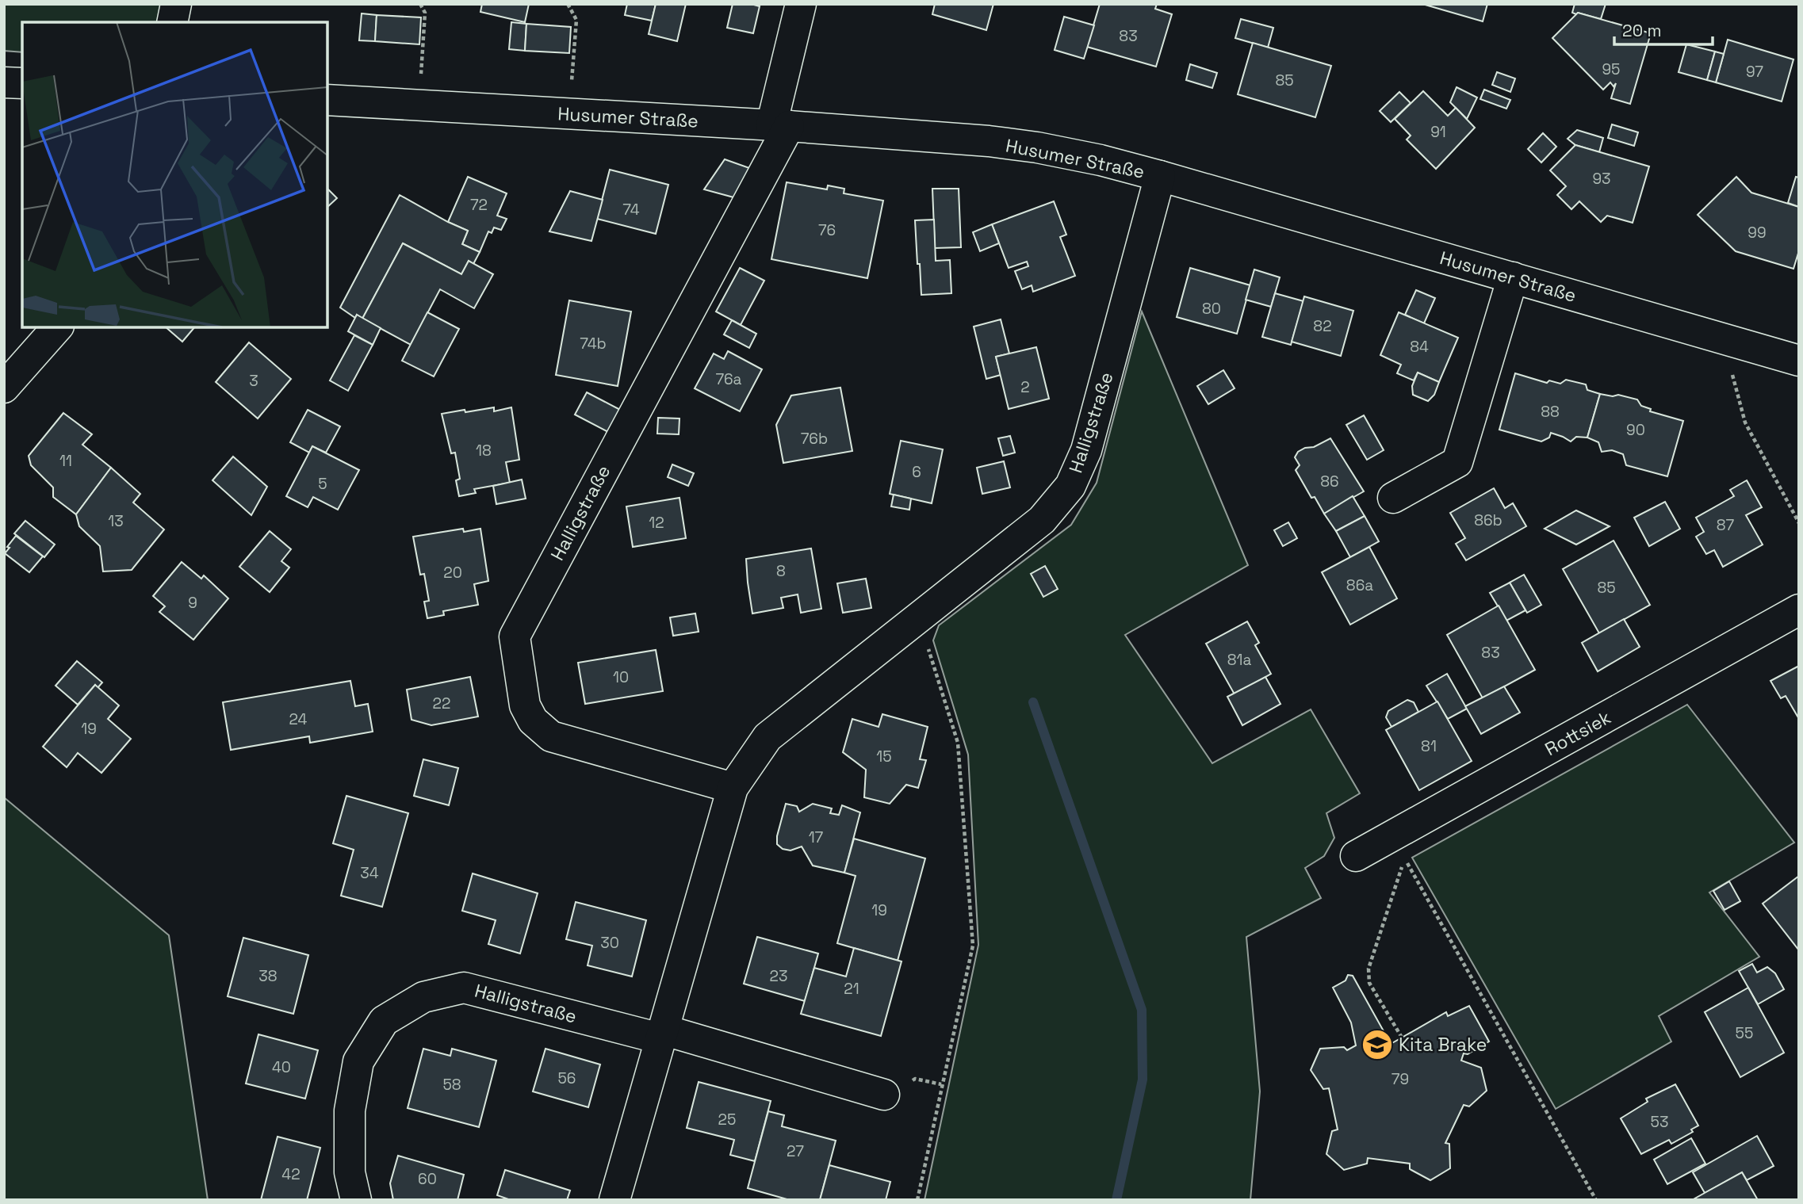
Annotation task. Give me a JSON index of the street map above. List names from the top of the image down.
{
  "streets": {
    "street": ["Husumer Straße", "Halligstraße", "Rottsiek"]
  },
  "crossings": [
    ["Husumer Straße", "Halligstraße"]
  ],
  "places": {
    "school or university": ["Kita Brake"]
  },
  "house_numbers": [
    "83",
    "95",
    "97",
    "85",
    "91",
    "93",
    "72",
    "74",
    "76",
    "99",
    "80",
    "82",
    "74b",
    "84",
    "76a",
    "3",
    "2",
    "88",
    "90",
    "76b",
    "18",
    "11",
    "6",
    "86",
    "5",
    "86b",
    "13",
    "12",
    "87",
    "8",
    "20",
    "86a",
    "85",
    "9",
    "83",
    "81a",
    "10",
    "22",
    "24",
    "19",
    "81",
    "15",
    "17",
    "34",
    "19",
    "30",
    "38",
    "23",
    "21",
    "55",
    "40",
    "56",
    "79",
    "58",
    "25",
    "53",
    "27",
    "42",
    "60"
  ],
  "scale_bar": "20 m"
}
